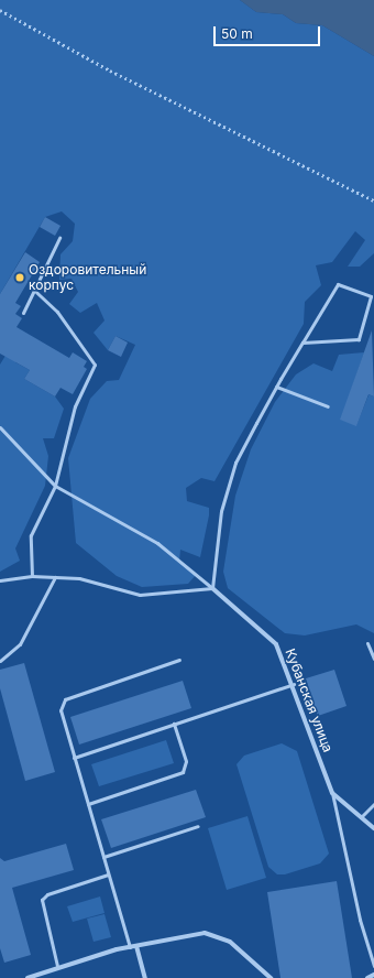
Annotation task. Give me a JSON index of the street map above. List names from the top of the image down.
{
  "streets": {
    "street": ["Кубанская улица"]
  },
  "places": ["Оздоровительный корпус"],
  "scale_bar": "50 m"
}
